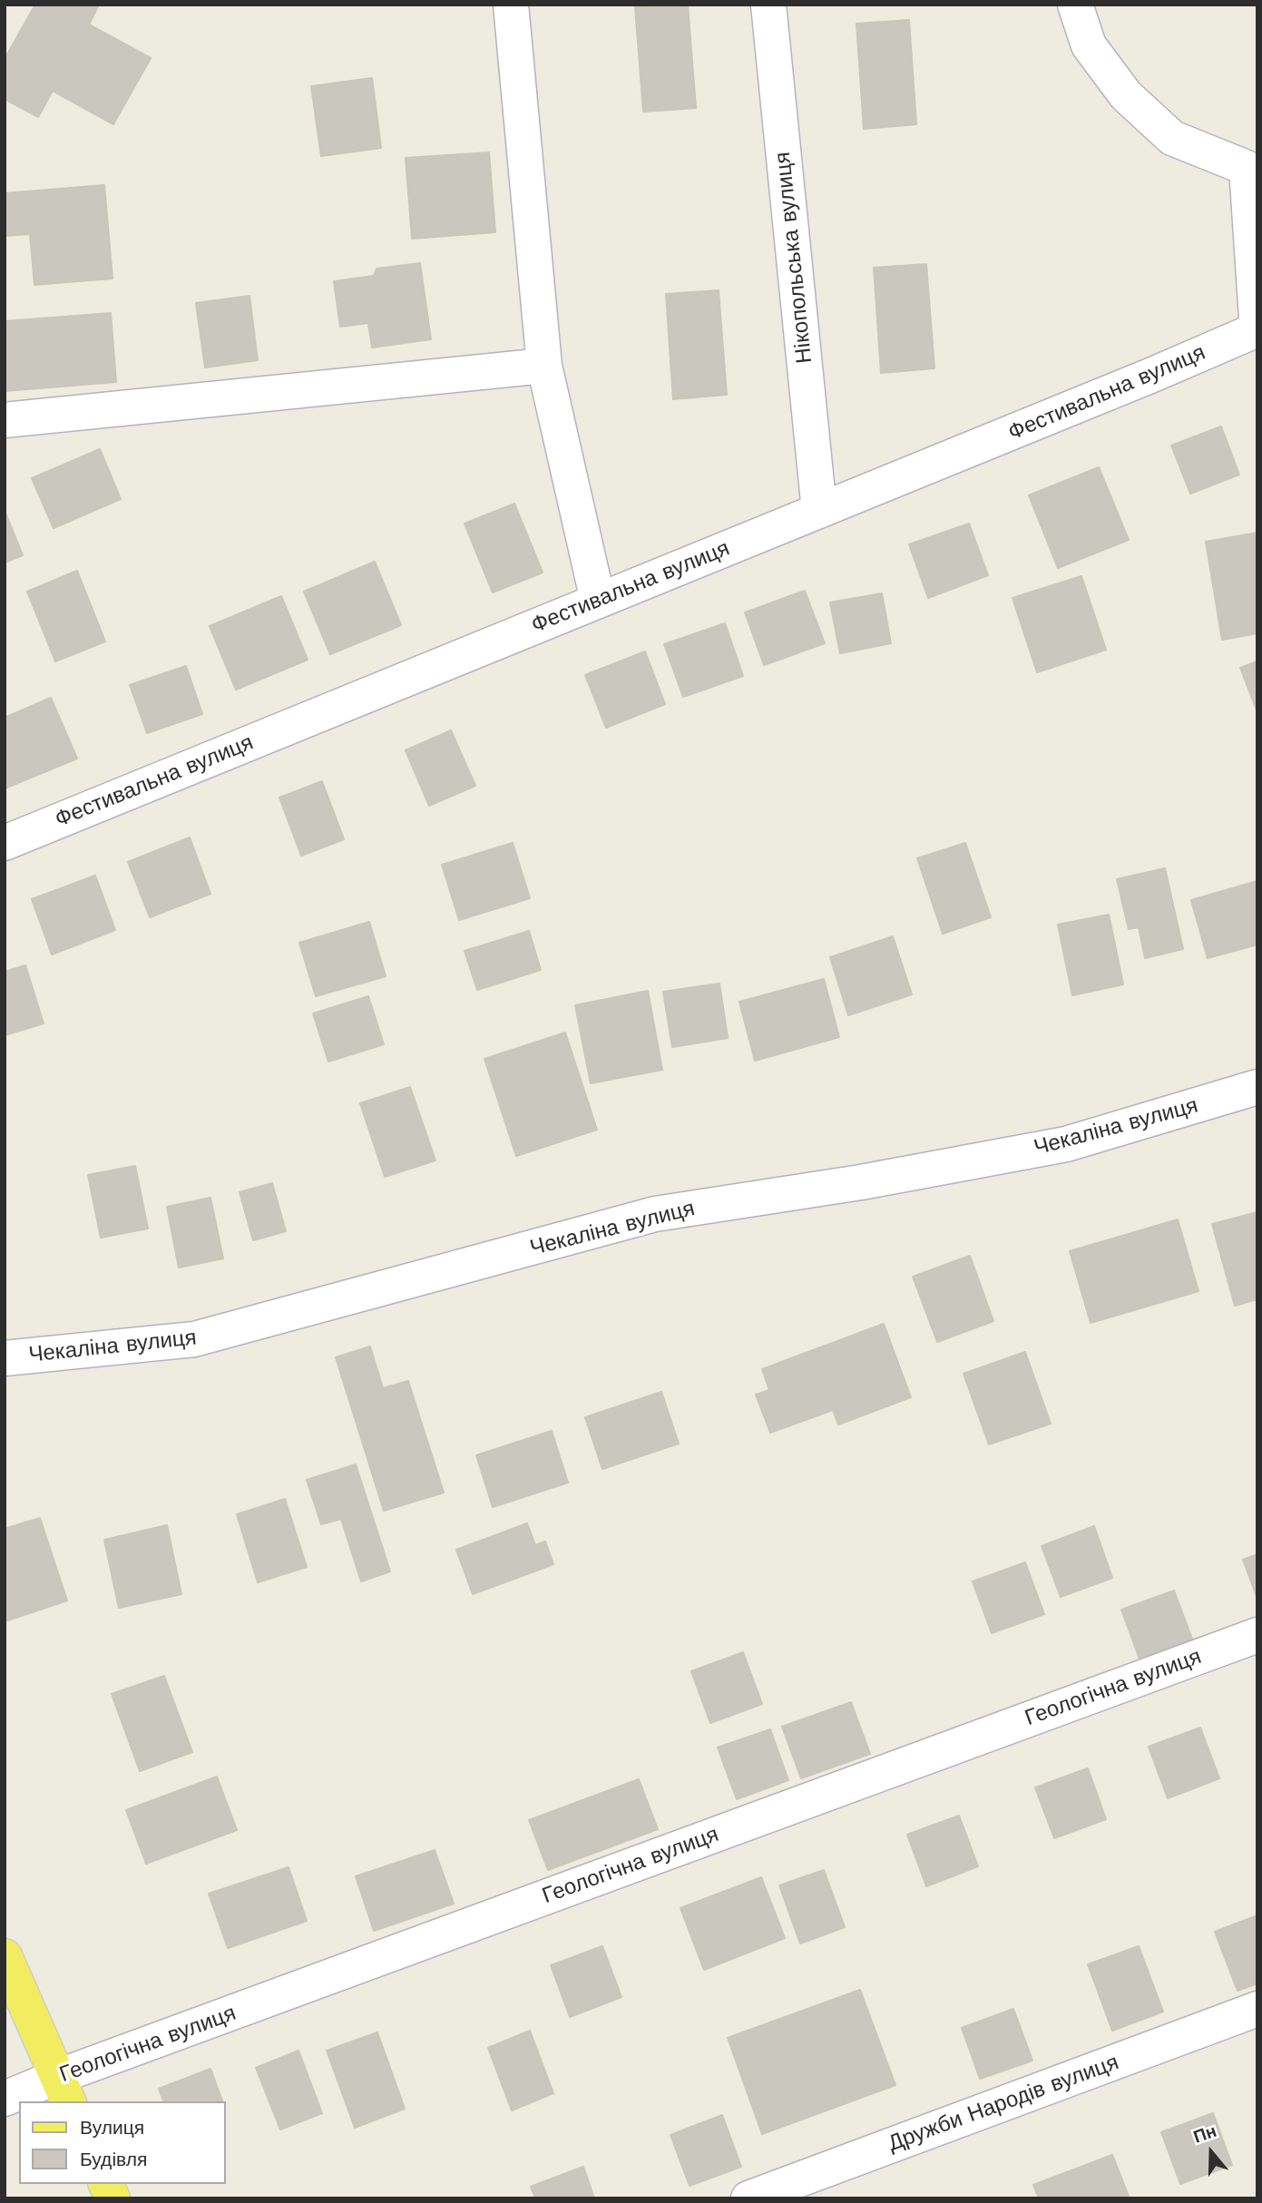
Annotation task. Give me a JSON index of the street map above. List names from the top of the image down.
{
  "streets": {
    "street": [
      "Нікопольська вулиця",
      "Фестивальна вулиця",
      "Чекаліна вулиця",
      "Геологічна вулиця",
      "Дружби Народів вулиця"
    ]
  },
  "crossings": [
    ["Нікопольська вулиця", "Фестивальна вулиця"]
  ],
  "legend": ["Вулиця", "Будівля"],
  "north": "top"
}
